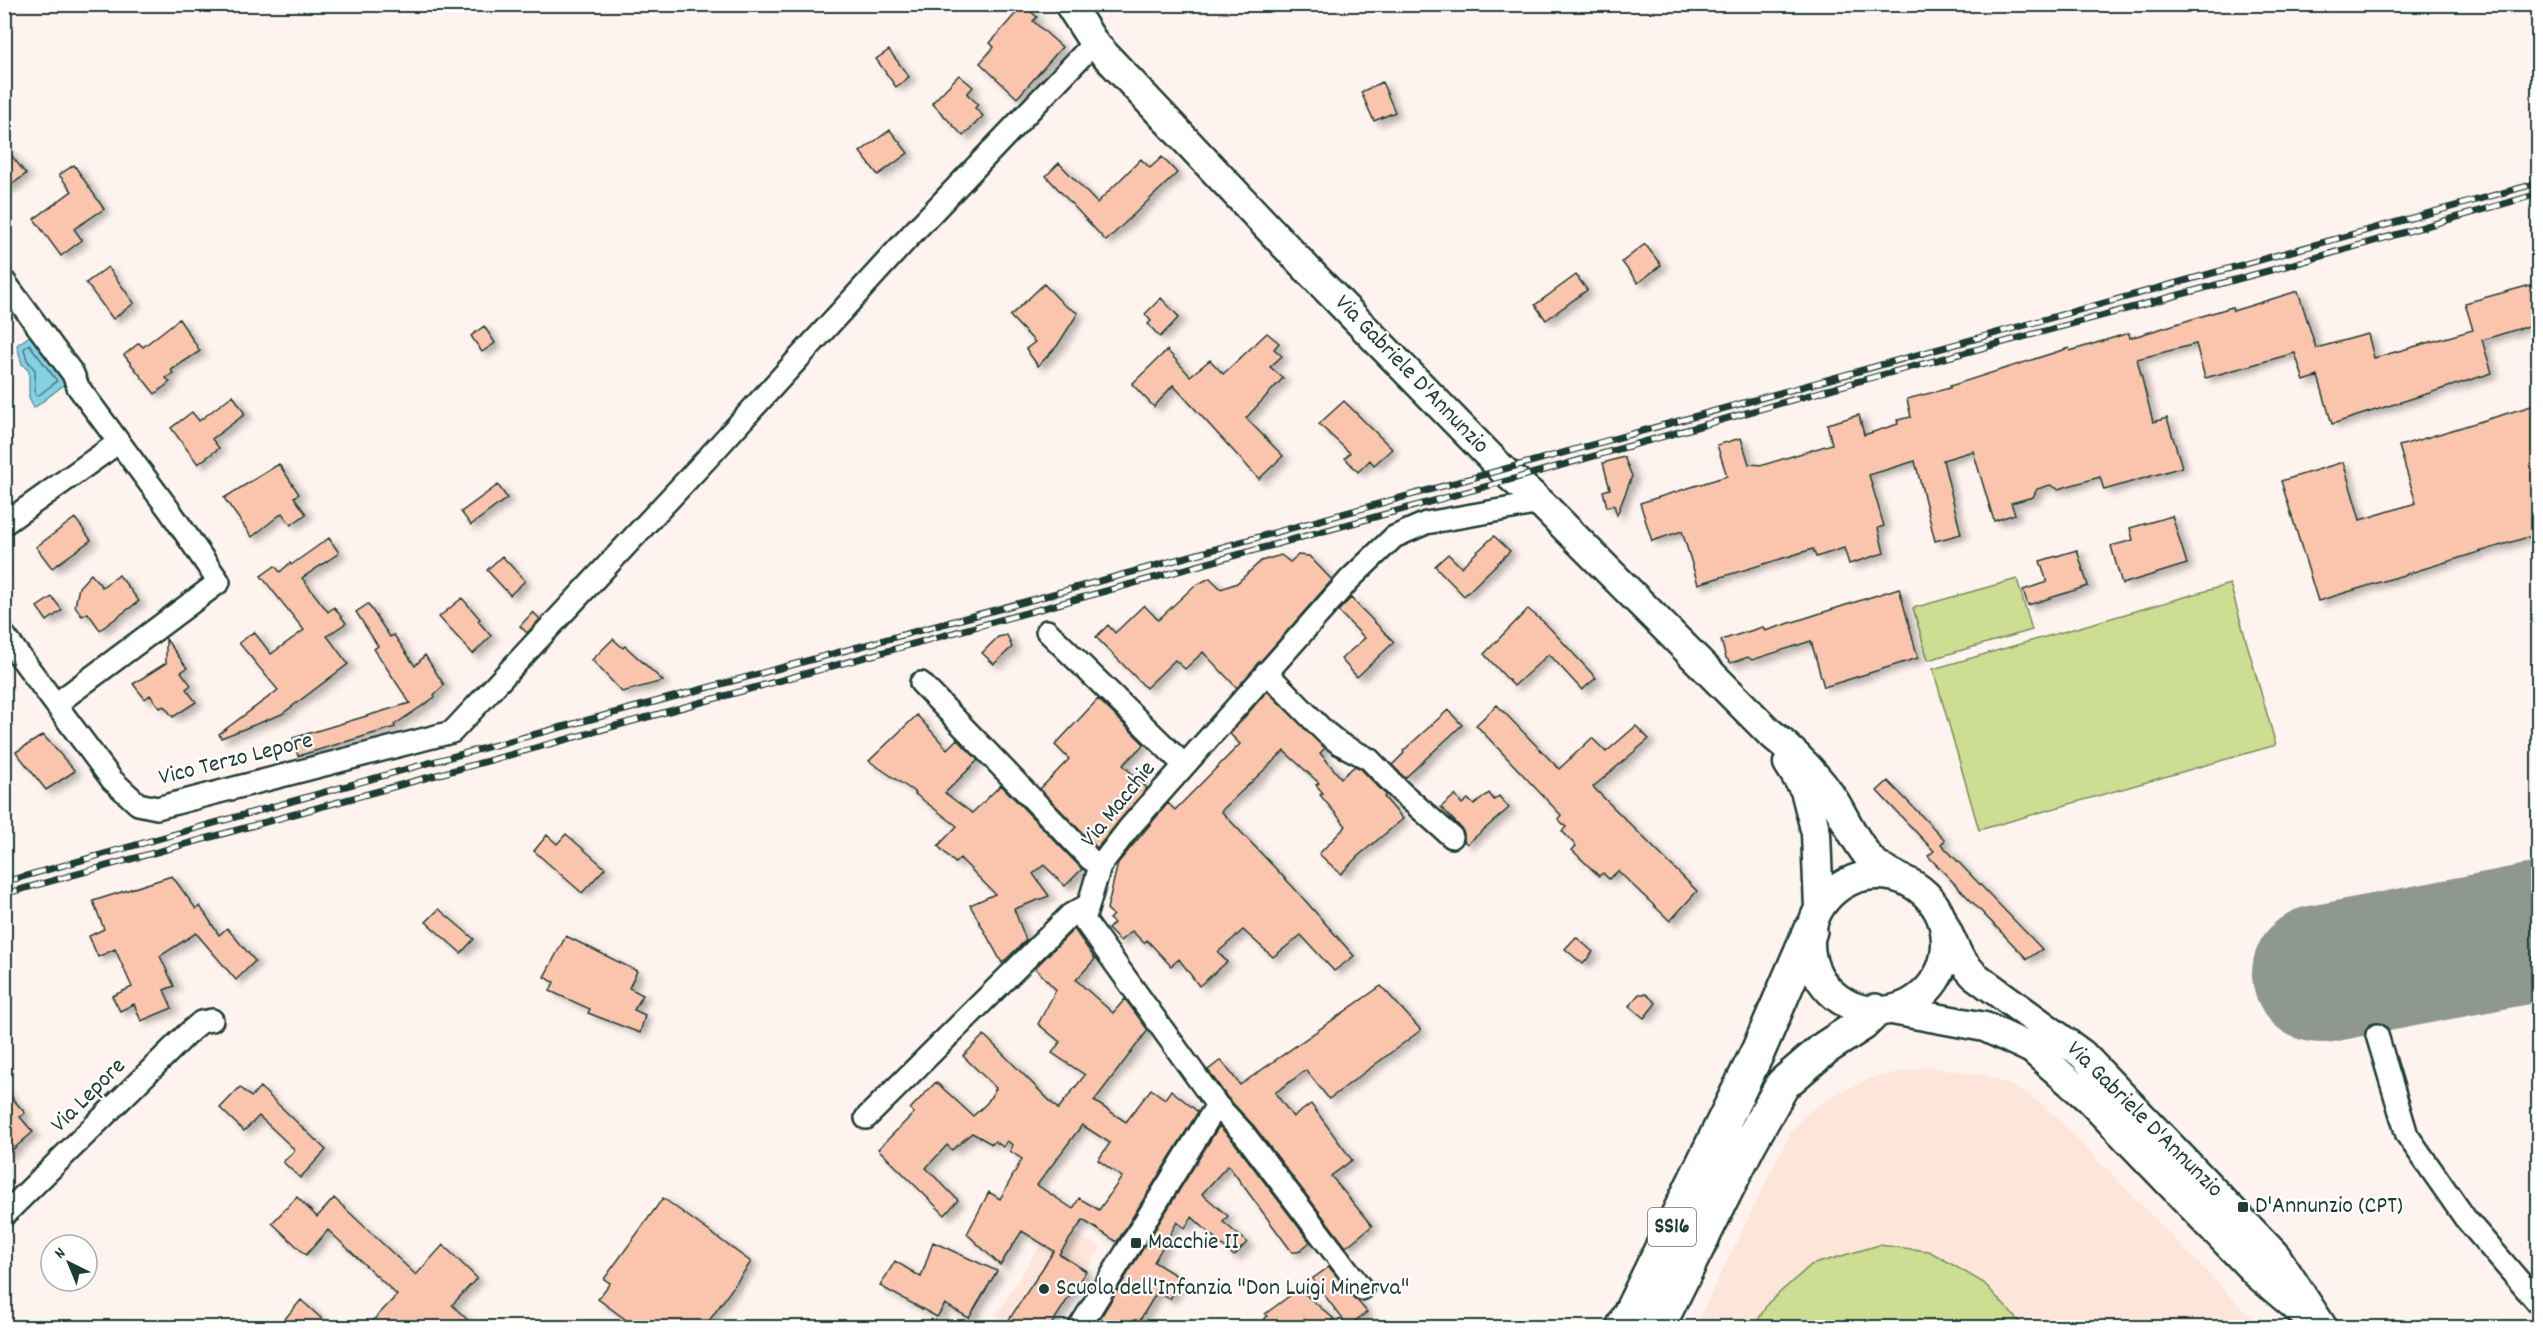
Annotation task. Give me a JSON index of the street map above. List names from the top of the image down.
{
  "streets": {
    "highway": ["SS16"],
    "street": [
      "Via Gabriele D'Annunzio",
      "Vico Terzo Lepore",
      "Via Macchie",
      "Via Lepore"
    ]
  },
  "crossings": [
    ["Via Gabriele D'Annunzio", "Vico Terzo Lepore"],
    ["Via Gabriele D'Annunzio", "Via Macchie"]
  ],
  "places": {
    "transit": ["D'Annunzio (CPT)", "Macchie II"],
    "other": ["Scuola dell'Infanzia \"Don Luigi Minerva\""]
  },
  "north": "top left"
}
